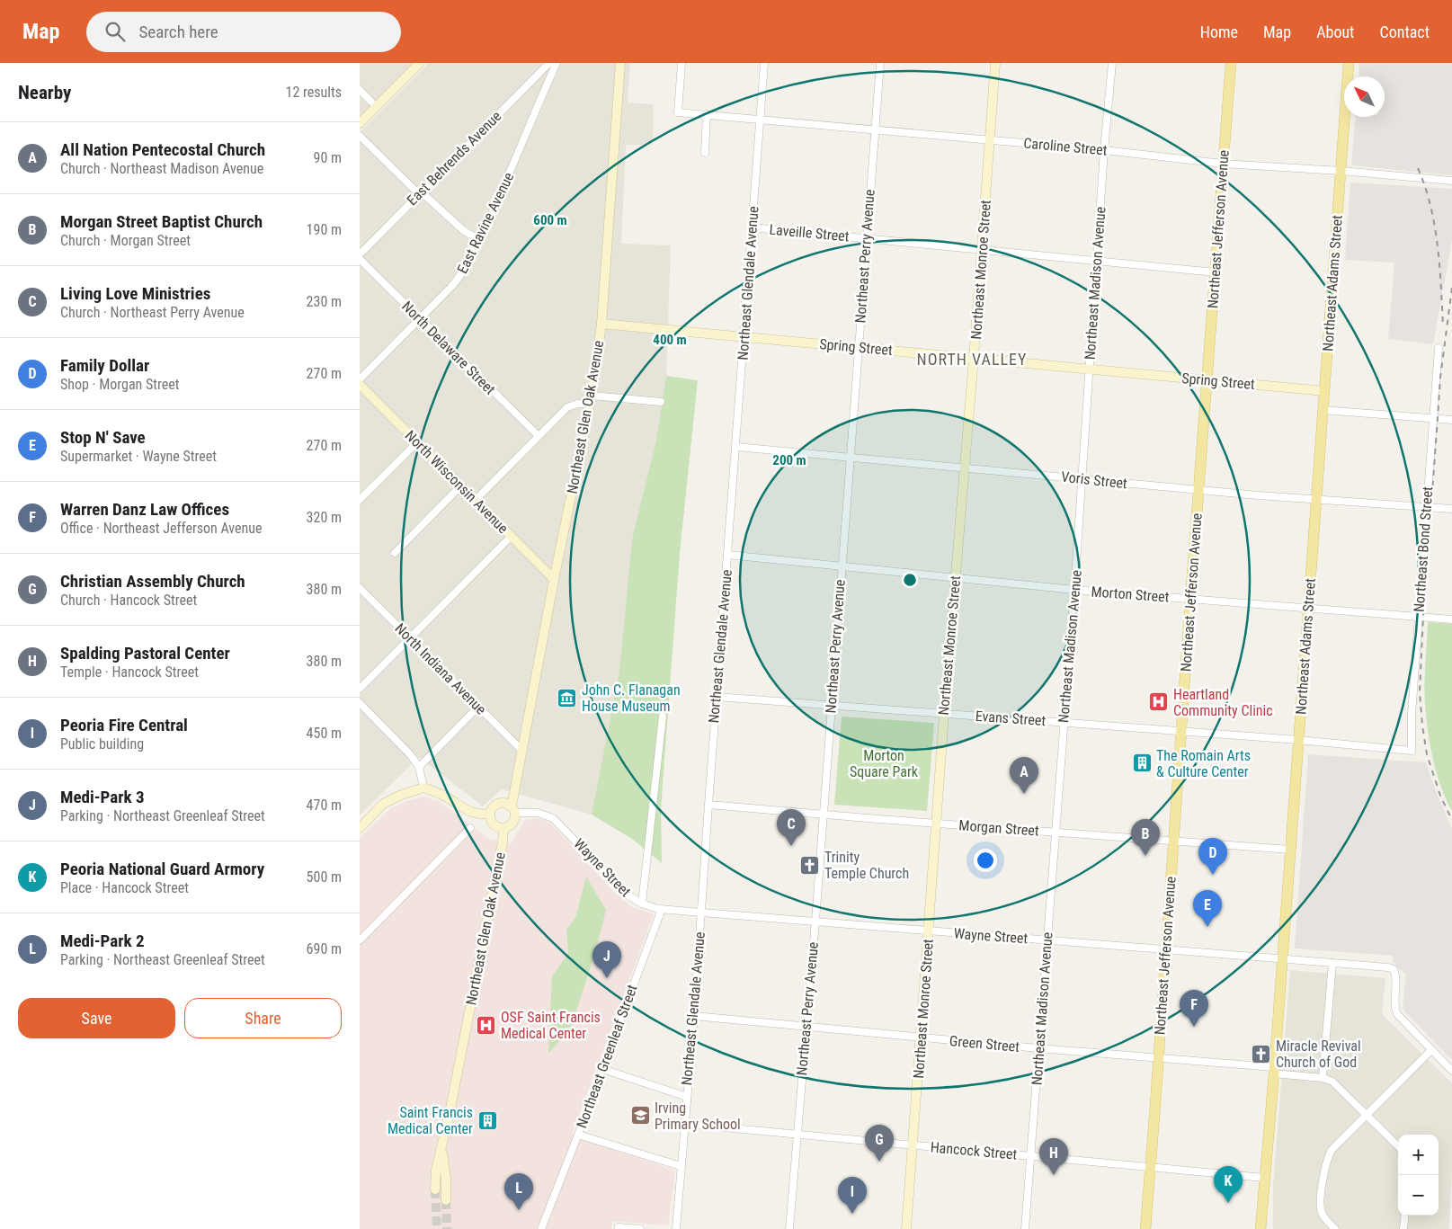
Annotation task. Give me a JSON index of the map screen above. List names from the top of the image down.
{
  "streets": {
    "main road": ["Northeast Jefferson Avenue", "Northeast Adams Street"],
    "street": [
      "Caroline Street",
      "East Behrends Avenue",
      "East Ravine Avenue",
      "Laveille Street",
      "Northeast Perry Avenue",
      "Northeast Monroe Street",
      "Northeast Glendale Avenue",
      "Northeast Madison Avenue",
      "Spring Street",
      "North Delaware Street",
      "Northeast Glen Oak Avenue",
      "Voris Street",
      "North Wisconsin Avenue",
      "Northeast Bond Street",
      "Morton Street",
      "North Indiana Avenue",
      "Evans Street",
      "Morgan Street",
      "Wayne Street",
      "Green Street",
      "Northeast Greenleaf Street",
      "Hancock Street"
    ]
  },
  "crossings": [
    ["Caroline Street", "Northeast Jefferson Avenue"],
    ["Caroline Street", "Northeast Perry Avenue"],
    ["Caroline Street", "Northeast Monroe Street"],
    ["Caroline Street", "Northeast Glendale Avenue"],
    ["Caroline Street", "Northeast Madison Avenue"],
    ["Caroline Street", "Northeast Adams Street"],
    ["East Ravine Avenue", "North Delaware Street"],
    ["Northeast Jefferson Avenue", "Laveille Street"],
    ["Northeast Jefferson Avenue", "Spring Street"],
    ["Northeast Jefferson Avenue", "Voris Street"],
    ["Northeast Jefferson Avenue", "Morton Street"],
    ["Northeast Jefferson Avenue", "Evans Street"],
    ["Northeast Jefferson Avenue", "Morgan Street"],
    ["Northeast Jefferson Avenue", "Wayne Street"],
    ["Northeast Jefferson Avenue", "Green Street"],
    ["Northeast Jefferson Avenue", "Hancock Street"],
    ["Laveille Street", "Northeast Perry Avenue"],
    ["Laveille Street", "Northeast Monroe Street"],
    ["Laveille Street", "Northeast Glendale Avenue"],
    ["Laveille Street", "Northeast Madison Avenue"],
    ["Northeast Perry Avenue", "Spring Street"],
    ["Northeast Perry Avenue", "Voris Street"],
    ["Northeast Perry Avenue", "Morton Street"],
    ["Northeast Perry Avenue", "Evans Street"],
    ["Northeast Perry Avenue", "Morgan Street"],
    ["Northeast Perry Avenue", "Wayne Street"],
    ["Northeast Perry Avenue", "Green Street"],
    ["Northeast Perry Avenue", "Hancock Street"],
    ["Northeast Monroe Street", "Spring Street"],
    ["Northeast Monroe Street", "Voris Street"],
    ["Northeast Monroe Street", "Morton Street"],
    ["Northeast Monroe Street", "Evans Street"],
    ["Northeast Monroe Street", "Morgan Street"],
    ["Northeast Monroe Street", "Wayne Street"],
    ["Northeast Monroe Street", "Green Street"],
    ["Northeast Monroe Street", "Hancock Street"],
    ["Northeast Glendale Avenue", "Spring Street"],
    ["Northeast Glendale Avenue", "Voris Street"],
    ["Northeast Glendale Avenue", "Morton Street"],
    ["Northeast Glendale Avenue", "Evans Street"],
    ["Northeast Glendale Avenue", "Morgan Street"],
    ["Northeast Glendale Avenue", "Wayne Street"],
    ["Northeast Glendale Avenue", "Green Street"],
    ["Northeast Glendale Avenue", "Hancock Street"],
    ["Northeast Madison Avenue", "Spring Street"],
    ["Northeast Madison Avenue", "Voris Street"],
    ["Northeast Madison Avenue", "Morton Street"],
    ["Northeast Madison Avenue", "Evans Street"],
    ["Northeast Madison Avenue", "Morgan Street"],
    ["Northeast Madison Avenue", "Wayne Street"],
    ["Northeast Madison Avenue", "Green Street"],
    ["Northeast Madison Avenue", "Hancock Street"],
    ["Northeast Adams Street", "Spring Street"],
    ["Northeast Adams Street", "Voris Street"],
    ["Northeast Adams Street", "Morton Street"],
    ["Northeast Adams Street", "Evans Street"],
    ["Northeast Adams Street", "Morgan Street"],
    ["Northeast Adams Street", "Wayne Street"],
    ["Northeast Adams Street", "Green Street"],
    ["Northeast Adams Street", "Hancock Street"],
    ["Spring Street", "Northeast Glen Oak Avenue"],
    ["Northeast Glen Oak Avenue", "North Wisconsin Avenue"],
    ["Northeast Glen Oak Avenue", "North Indiana Avenue"],
    ["Northeast Glen Oak Avenue", "Wayne Street"],
    ["Voris Street", "Northeast Bond Street"],
    ["Northeast Bond Street", "Morton Street"],
    ["Northeast Bond Street", "Evans Street"],
    ["Wayne Street", "Northeast Greenleaf Street"]
  ],
  "districts": ["NORTH VALLEY"],
  "parks": ["Morton Square Park"],
  "places": {
    "museum": ["John C. Flanagan House Museum"],
    "hospital": ["Heartland Community Clinic", "OSF Saint Francis Medical Center"],
    "building": ["The Romain Arts & Culture Center", "Saint Francis Medical Center"],
    "church": ["Trinity Temple Church", "Miracle Revival Church of God"],
    "school or university": ["Irving Primary School"]
  },
  "north": "top left",
  "page": {
    "header": "Map",
    "search": "Search here",
    "nav": [
      "Home",
      "Map",
      "About",
      "Contact"
    ],
    "heading": ["Nearby", "12 results"],
    "list": [
      {
        "mark": "A",
        "name": "All Nation Pentecostal Church",
        "note": "Church · Northeast Madison Avenue",
        "value": "90 m"
      },
      {
        "mark": "B",
        "name": "Morgan Street Baptist Church",
        "note": "Church · Morgan Street",
        "value": "190 m"
      },
      {
        "mark": "C",
        "name": "Living Love Ministries",
        "note": "Church · Northeast Perry Avenue",
        "value": "230 m"
      },
      {
        "mark": "D",
        "name": "Family Dollar",
        "note": "Shop · Morgan Street",
        "value": "270 m"
      },
      {
        "mark": "E",
        "name": "Stop N' Save",
        "note": "Supermarket · Wayne Street",
        "value": "270 m"
      },
      {
        "mark": "F",
        "name": "Warren Danz Law Offices",
        "note": "Office · Northeast Jefferson Avenue",
        "value": "320 m"
      },
      {
        "mark": "G",
        "name": "Christian Assembly Church",
        "note": "Church · Hancock Street",
        "value": "380 m"
      },
      {
        "mark": "H",
        "name": "Spalding Pastoral Center",
        "note": "Temple · Hancock Street",
        "value": "380 m"
      },
      {
        "mark": "I",
        "name": "Peoria Fire Central",
        "note": "Public building",
        "value": "450 m"
      },
      {
        "mark": "J",
        "name": "Medi-Park 3",
        "note": "Parking · Northeast Greenleaf Street",
        "value": "470 m"
      },
      {
        "mark": "K",
        "name": "Peoria National Guard Armory",
        "note": "Place · Hancock Street",
        "value": "500 m"
      },
      {
        "mark": "L",
        "name": "Medi-Park 2",
        "note": "Parking · Northeast Greenleaf Street",
        "value": "690 m"
      }
    ],
    "pins": [
      "A",
      "C",
      "B",
      "D",
      "E",
      "J",
      "F",
      "G",
      "H",
      "K",
      "L",
      "I"
    ],
    "buttons": ["Save", "Share"],
    "map_buttons": ["+", "−"]
  },
  "rings": ["600 m", "400 m", "200 m"]
}
